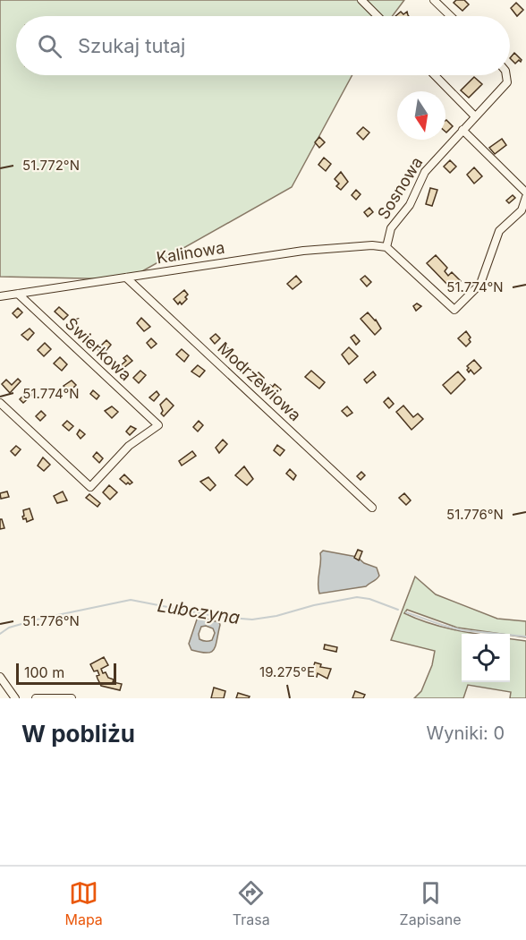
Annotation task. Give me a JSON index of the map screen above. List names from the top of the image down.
{
  "streets": {
    "street": [
      "Sosnowa",
      "Kalinowa",
      "Świerkowa",
      "Modrzewiowa"
    ]
  },
  "crossings": [
    ["Sosnowa", "Kalinowa"],
    ["Kalinowa", "Świerkowa"],
    ["Kalinowa", "Modrzewiowa"]
  ],
  "water": ["Lubczyna"],
  "scale_bar": "100 m",
  "north": "bottom",
  "page": {
    "search": "Szukaj tutaj",
    "scale": "100 m",
    "heading": ["W pobliżu", "Wyniki: 0"],
    "nav": ["Mapa", "Trasa", "Zapisane"]
  },
  "coordinates": [
    "51.772°N",
    "51.774°N",
    "51.776°N",
    "19.275°E"
  ]
}
